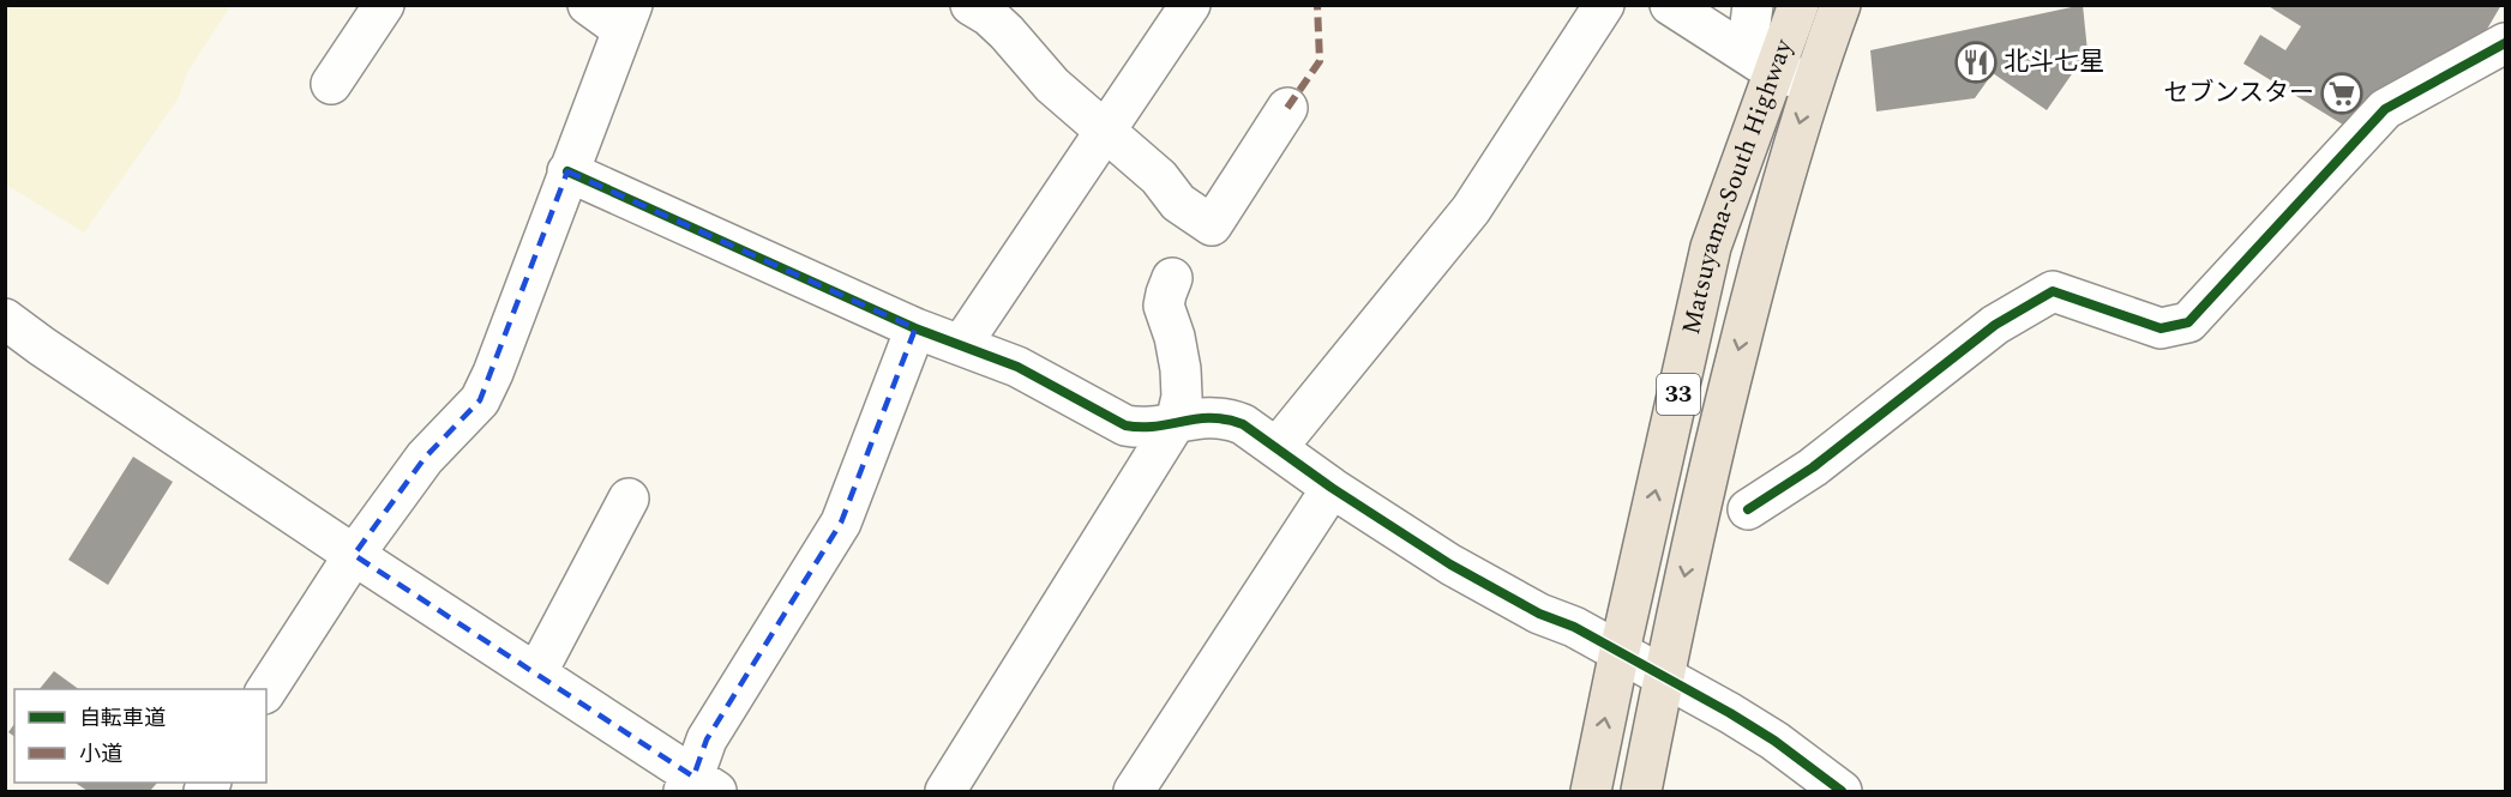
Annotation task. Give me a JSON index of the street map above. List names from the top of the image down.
{
  "streets": {
    "highway": ["Matsuyama-South Highway", "33"]
  },
  "places": {
    "restaurant": ["北斗七星"],
    "supermarket": ["セブンスター"]
  },
  "legend": ["自転車道", "小道"]
}
